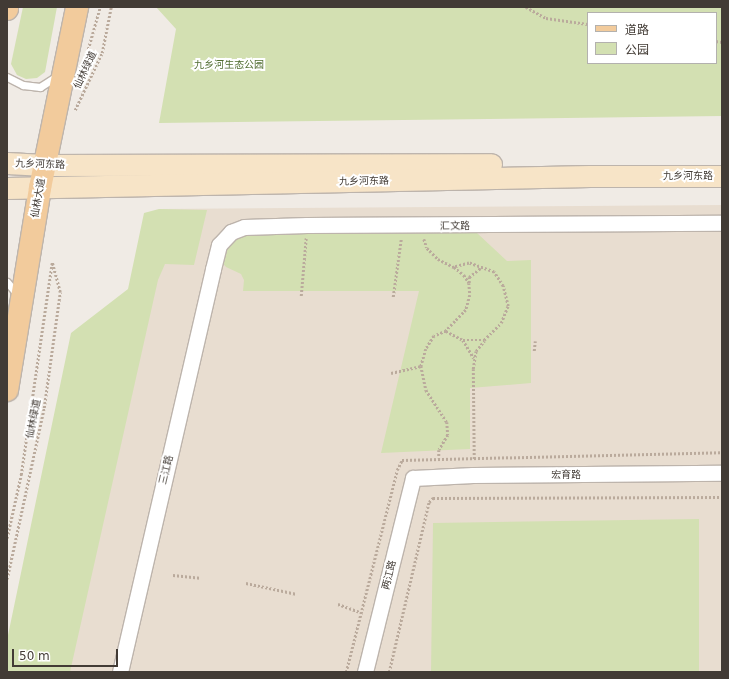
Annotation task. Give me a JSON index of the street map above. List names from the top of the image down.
{
  "streets": {
    "main road": ["九乡河东路", "仙林大道"],
    "street": [
      "汇文路",
      "三江路",
      "宏育路",
      "两江路"
    ],
    "path": ["仙林绿道"]
  },
  "crossings": [
    ["九乡河东路", "仙林大道"],
    ["汇文路", "三江路"],
    ["宏育路", "两江路"]
  ],
  "parks": ["九乡河生态公园"],
  "legend": ["道路", "公园"],
  "scale_bar": "50 m"
}
